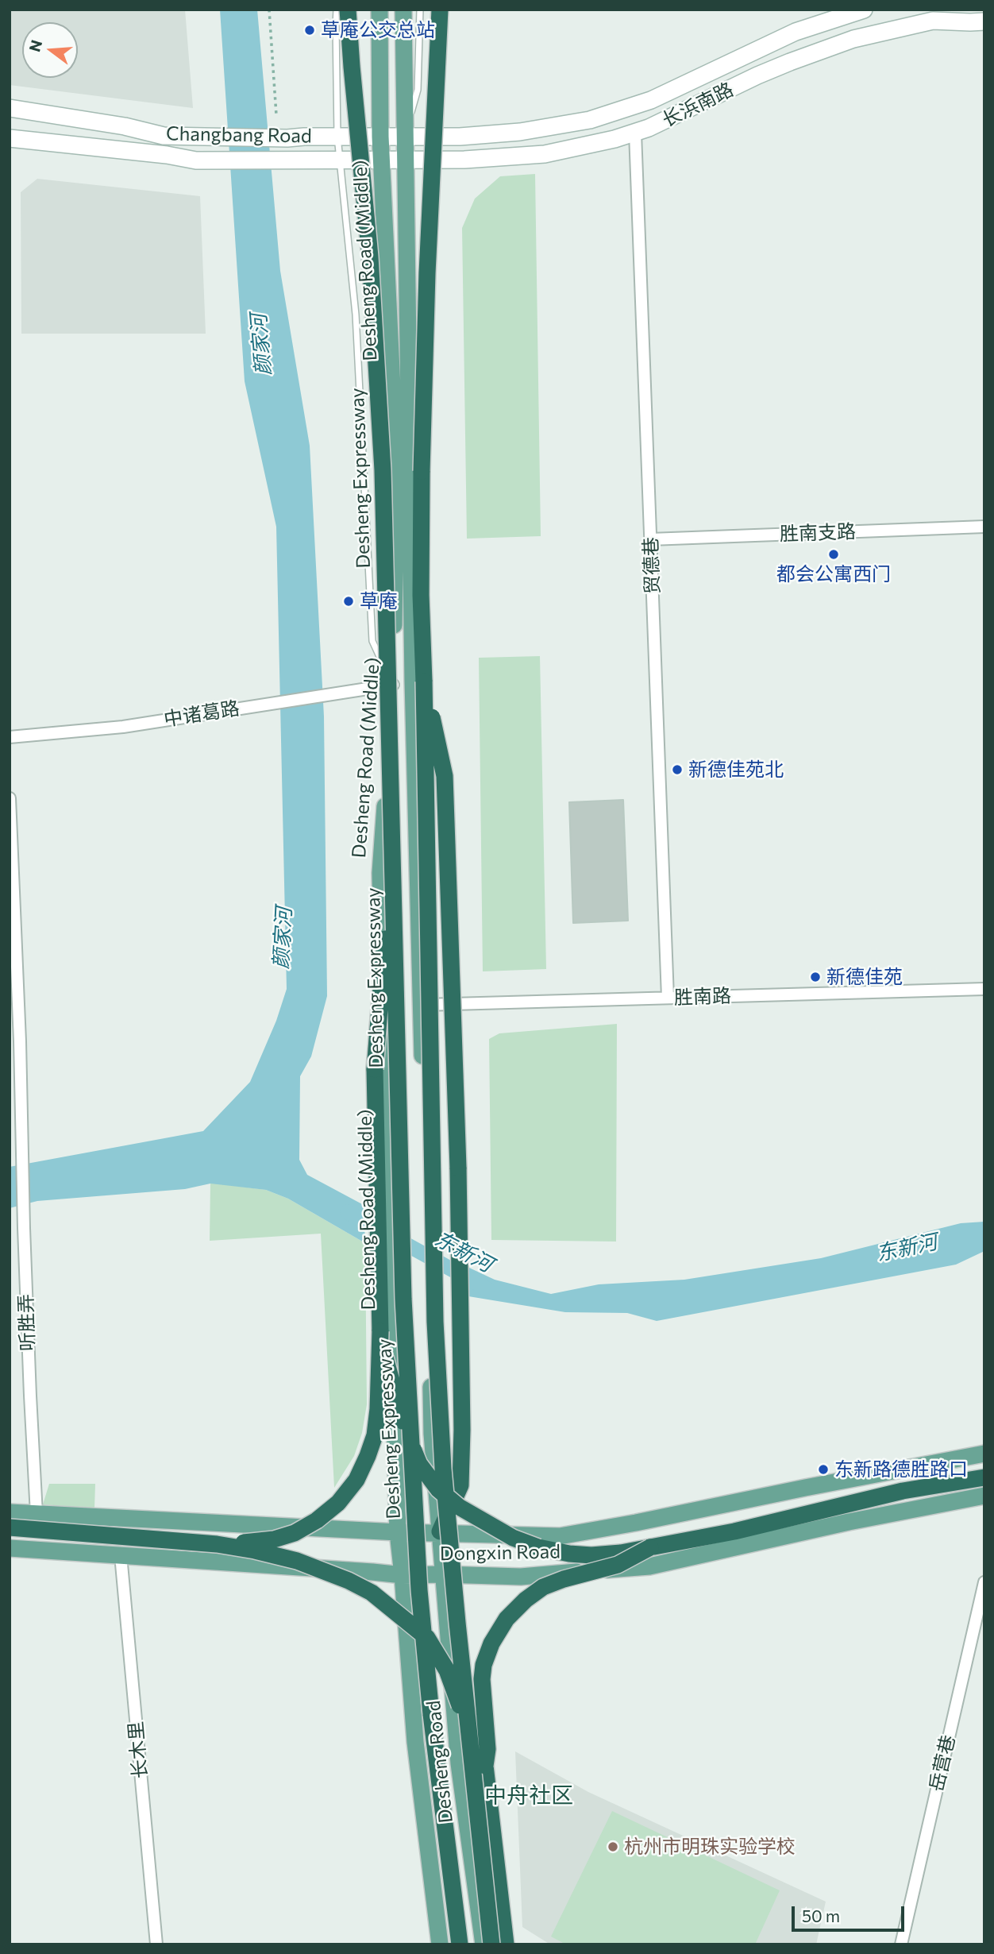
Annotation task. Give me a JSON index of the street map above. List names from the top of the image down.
{
  "streets": {
    "highway": ["Desheng Expressway"],
    "main road": [
      "长浜南路",
      "Changbang Road",
      "Desheng Road (Middle)",
      "Dongxin Road",
      "Desheng Road"
    ],
    "street": [
      "胜南支路",
      "贸德巷",
      "中诸葛路",
      "胜南路",
      "听胜弄",
      "长木里",
      "岳营巷"
    ]
  },
  "crossings": [
    ["长浜南路", "Changbang Road"],
    ["长浜南路", "Desheng Road (Middle)"],
    ["长浜南路", "贸德巷"],
    ["Changbang Road", "Desheng Road (Middle)"],
    ["Desheng Road (Middle)", "中诸葛路"],
    ["Desheng Road (Middle)", "胜南路"],
    ["Desheng Road (Middle)", "Dongxin Road"],
    ["Desheng Road (Middle)", "Desheng Road"],
    ["胜南支路", "贸德巷"],
    ["贸德巷", "胜南路"],
    ["听胜弄", "Dongxin Road"],
    ["Dongxin Road", "长木里"],
    ["Dongxin Road", "Desheng Road"]
  ],
  "districts": ["中舟社区"],
  "water": ["颜家河", "东新河"],
  "places": [
    "草庵公交总站",
    "都会公寓西门",
    "草庵",
    "新德佳苑北",
    "新德佳苑",
    "东新路德胜路口",
    "杭州市明珠实验学校"
  ],
  "scale_bar": "50 m",
  "north": "left"
}
